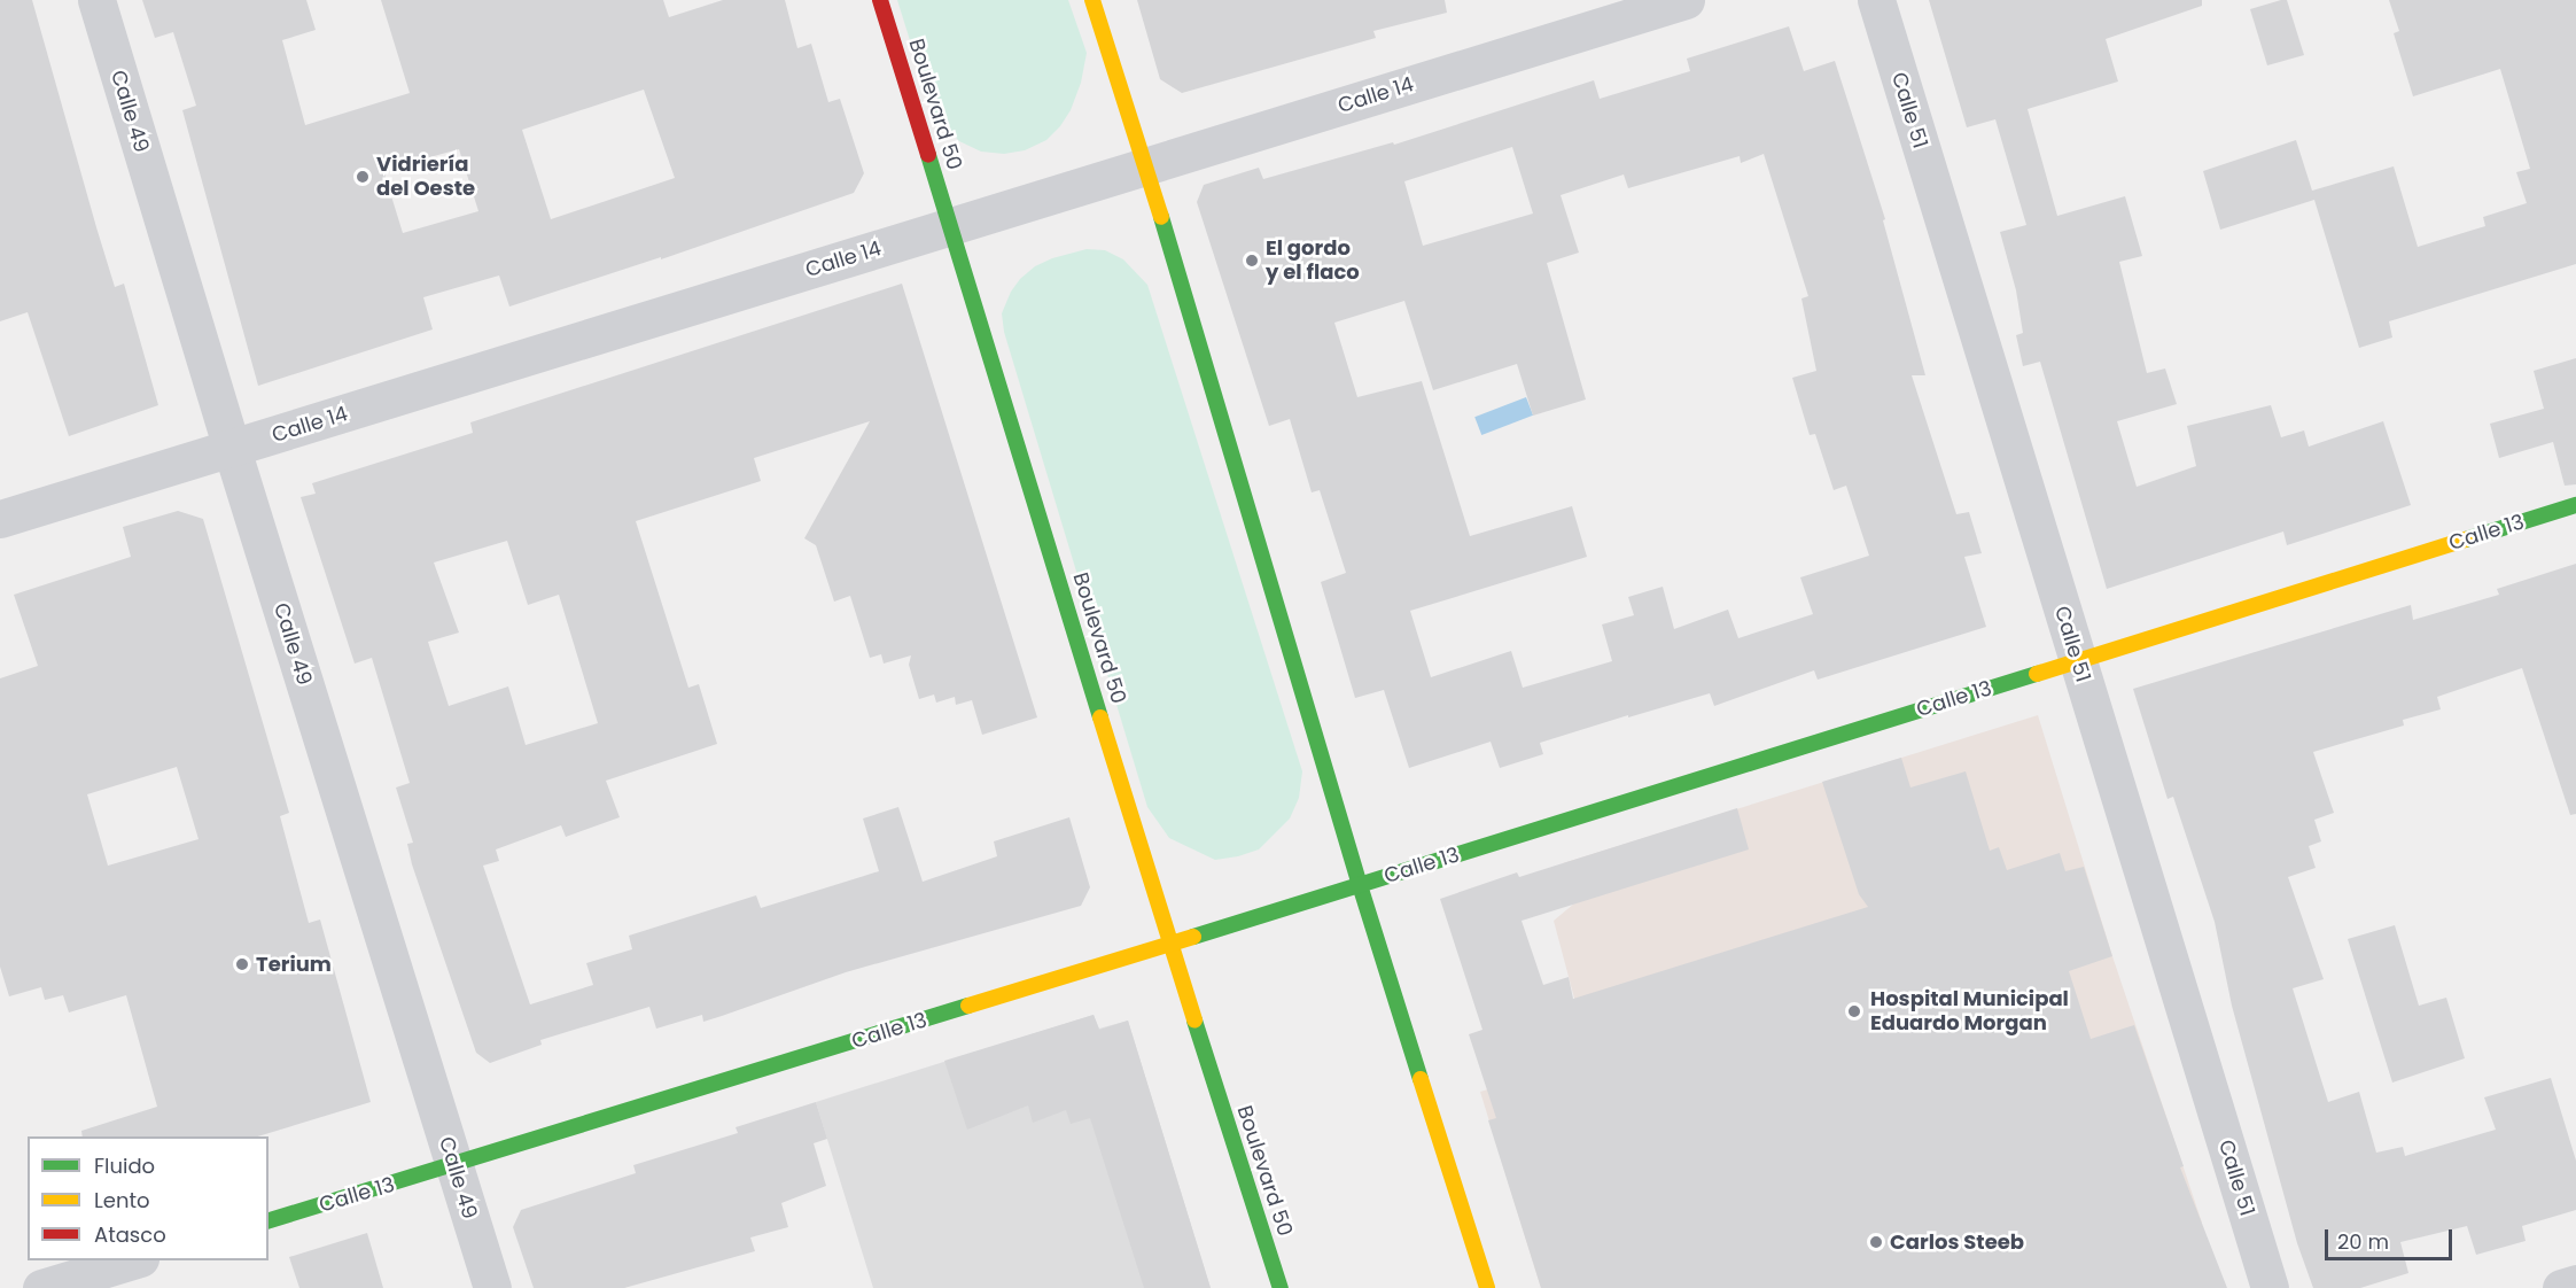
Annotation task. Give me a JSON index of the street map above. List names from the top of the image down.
{
  "streets": {
    "main road": ["Boulevard 50", "Calle 13"],
    "street": ["Calle 14", "Calle 51", "Calle 49"]
  },
  "crossings": [
    ["Calle 14", "Boulevard 50"],
    ["Calle 14", "Calle 49"],
    ["Boulevard 50", "Calle 13"],
    ["Calle 51", "Calle 13"],
    ["Calle 49", "Calle 13"]
  ],
  "places": [
    "Vidriería del Oeste",
    "El gordo y el flaco",
    "Terium",
    "Hospital Municipal Eduardo Morgan",
    "Carlos Steeb"
  ],
  "legend": ["Fluido", "Lento", "Atasco"],
  "scale_bar": "20 m"
}
